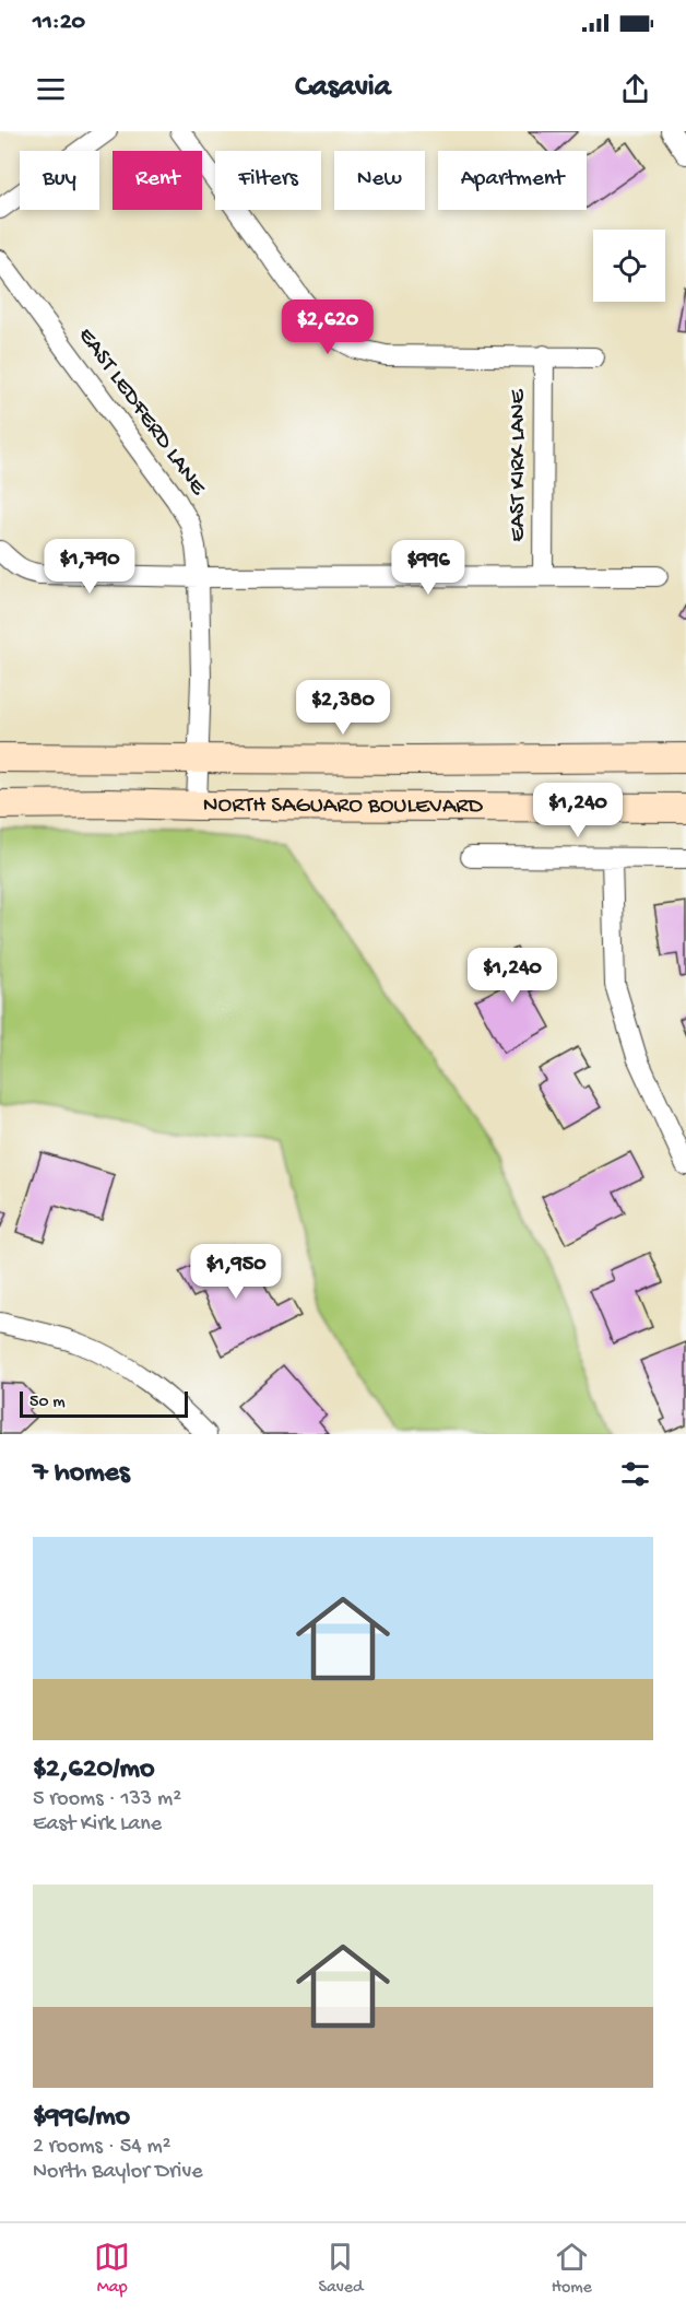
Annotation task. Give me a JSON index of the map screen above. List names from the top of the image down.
{
  "streets": {
    "main road": ["NORTH SAGUARO BOULEVARD"],
    "street": ["EAST LEDFERD LANE", "EAST KIRK LANE"]
  },
  "crossings": [
    ["EAST LEDFERD LANE", "NORTH SAGUARO BOULEVARD"]
  ],
  "scale_bar": "50 m",
  "page": {
    "status": "11:20",
    "header": "Casavia",
    "chip": [
      "Buy",
      "Rent",
      "Filters",
      "New",
      "Apartment"
    ],
    "price": [
      "$2,620",
      "$1,790",
      "$996",
      "$2,380",
      "$1,240",
      "$1,240",
      "$1,950"
    ],
    "scale": "50 m",
    "heading": "7 homes",
    "list": [
      {
        "name": "$2,620/mo",
        "note": "5 rooms · 133 m² · East Kirk Lane"
      },
      {
        "name": "$996/mo",
        "note": "2 rooms · 54 m² · North Baylor Drive"
      }
    ],
    "tabs": ["Map", "Saved", "Home"]
  }
}
